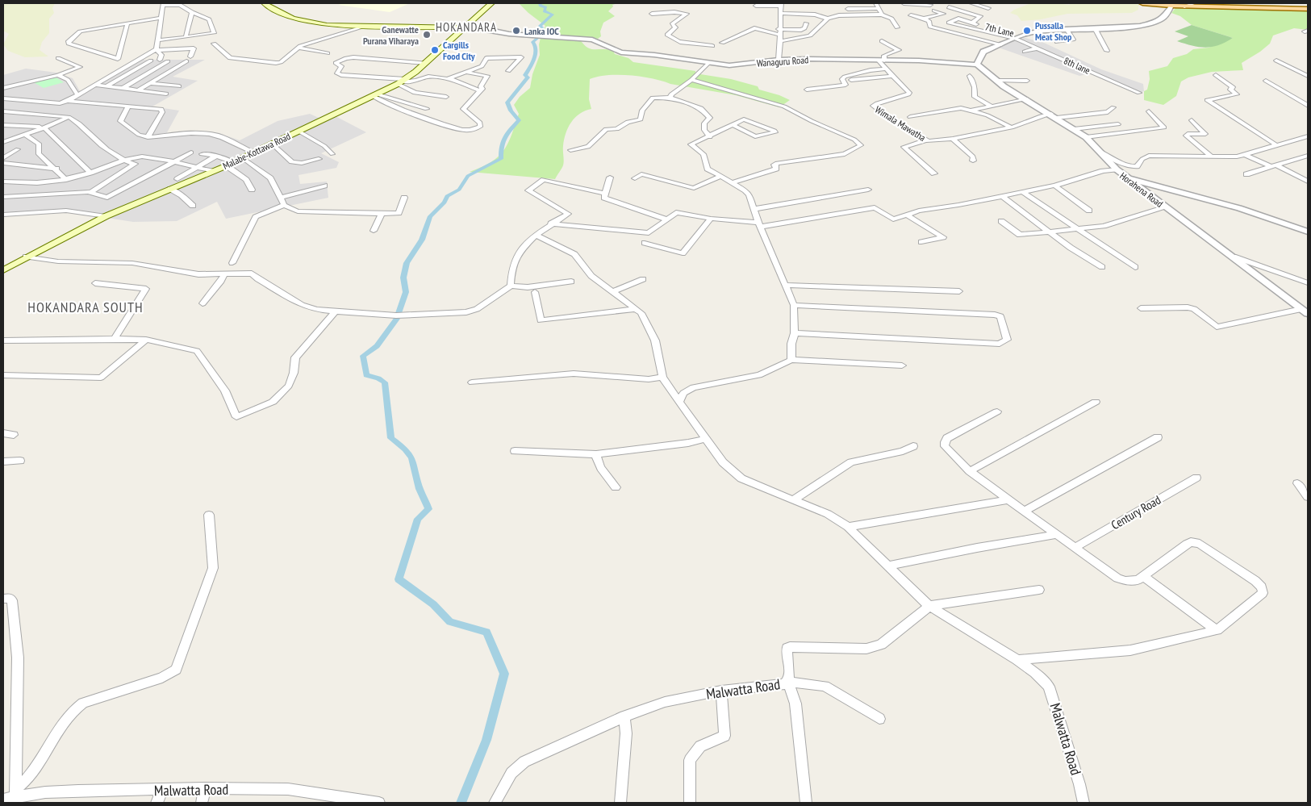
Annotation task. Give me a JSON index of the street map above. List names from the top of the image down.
{
  "streets": {
    "main road": ["Malabe-Kottawa Road"],
    "street": [
      "7th Lane",
      "Wanaguru Road",
      "8th lane",
      "Wimala Mawatha",
      "Horahena Road",
      "Century Road",
      "Malwatta Road"
    ]
  },
  "crossings": [
    ["7th Lane", "8th lane"],
    ["Wanaguru Road", "Wimala Mawatha"],
    ["Wanaguru Road", "Malabe-Kottawa Road"],
    ["Wanaguru Road", "Horahena Road"],
    ["Wimala Mawatha", "Horahena Road"]
  ],
  "districts": ["HOKANDARA", "HOKANDARA SOUTH"],
  "places": [
    "Lanka IOC",
    "Pussalla Meat Shop",
    "Ganewatte Purana Viharaya",
    "Cargills Food City"
  ]
}
